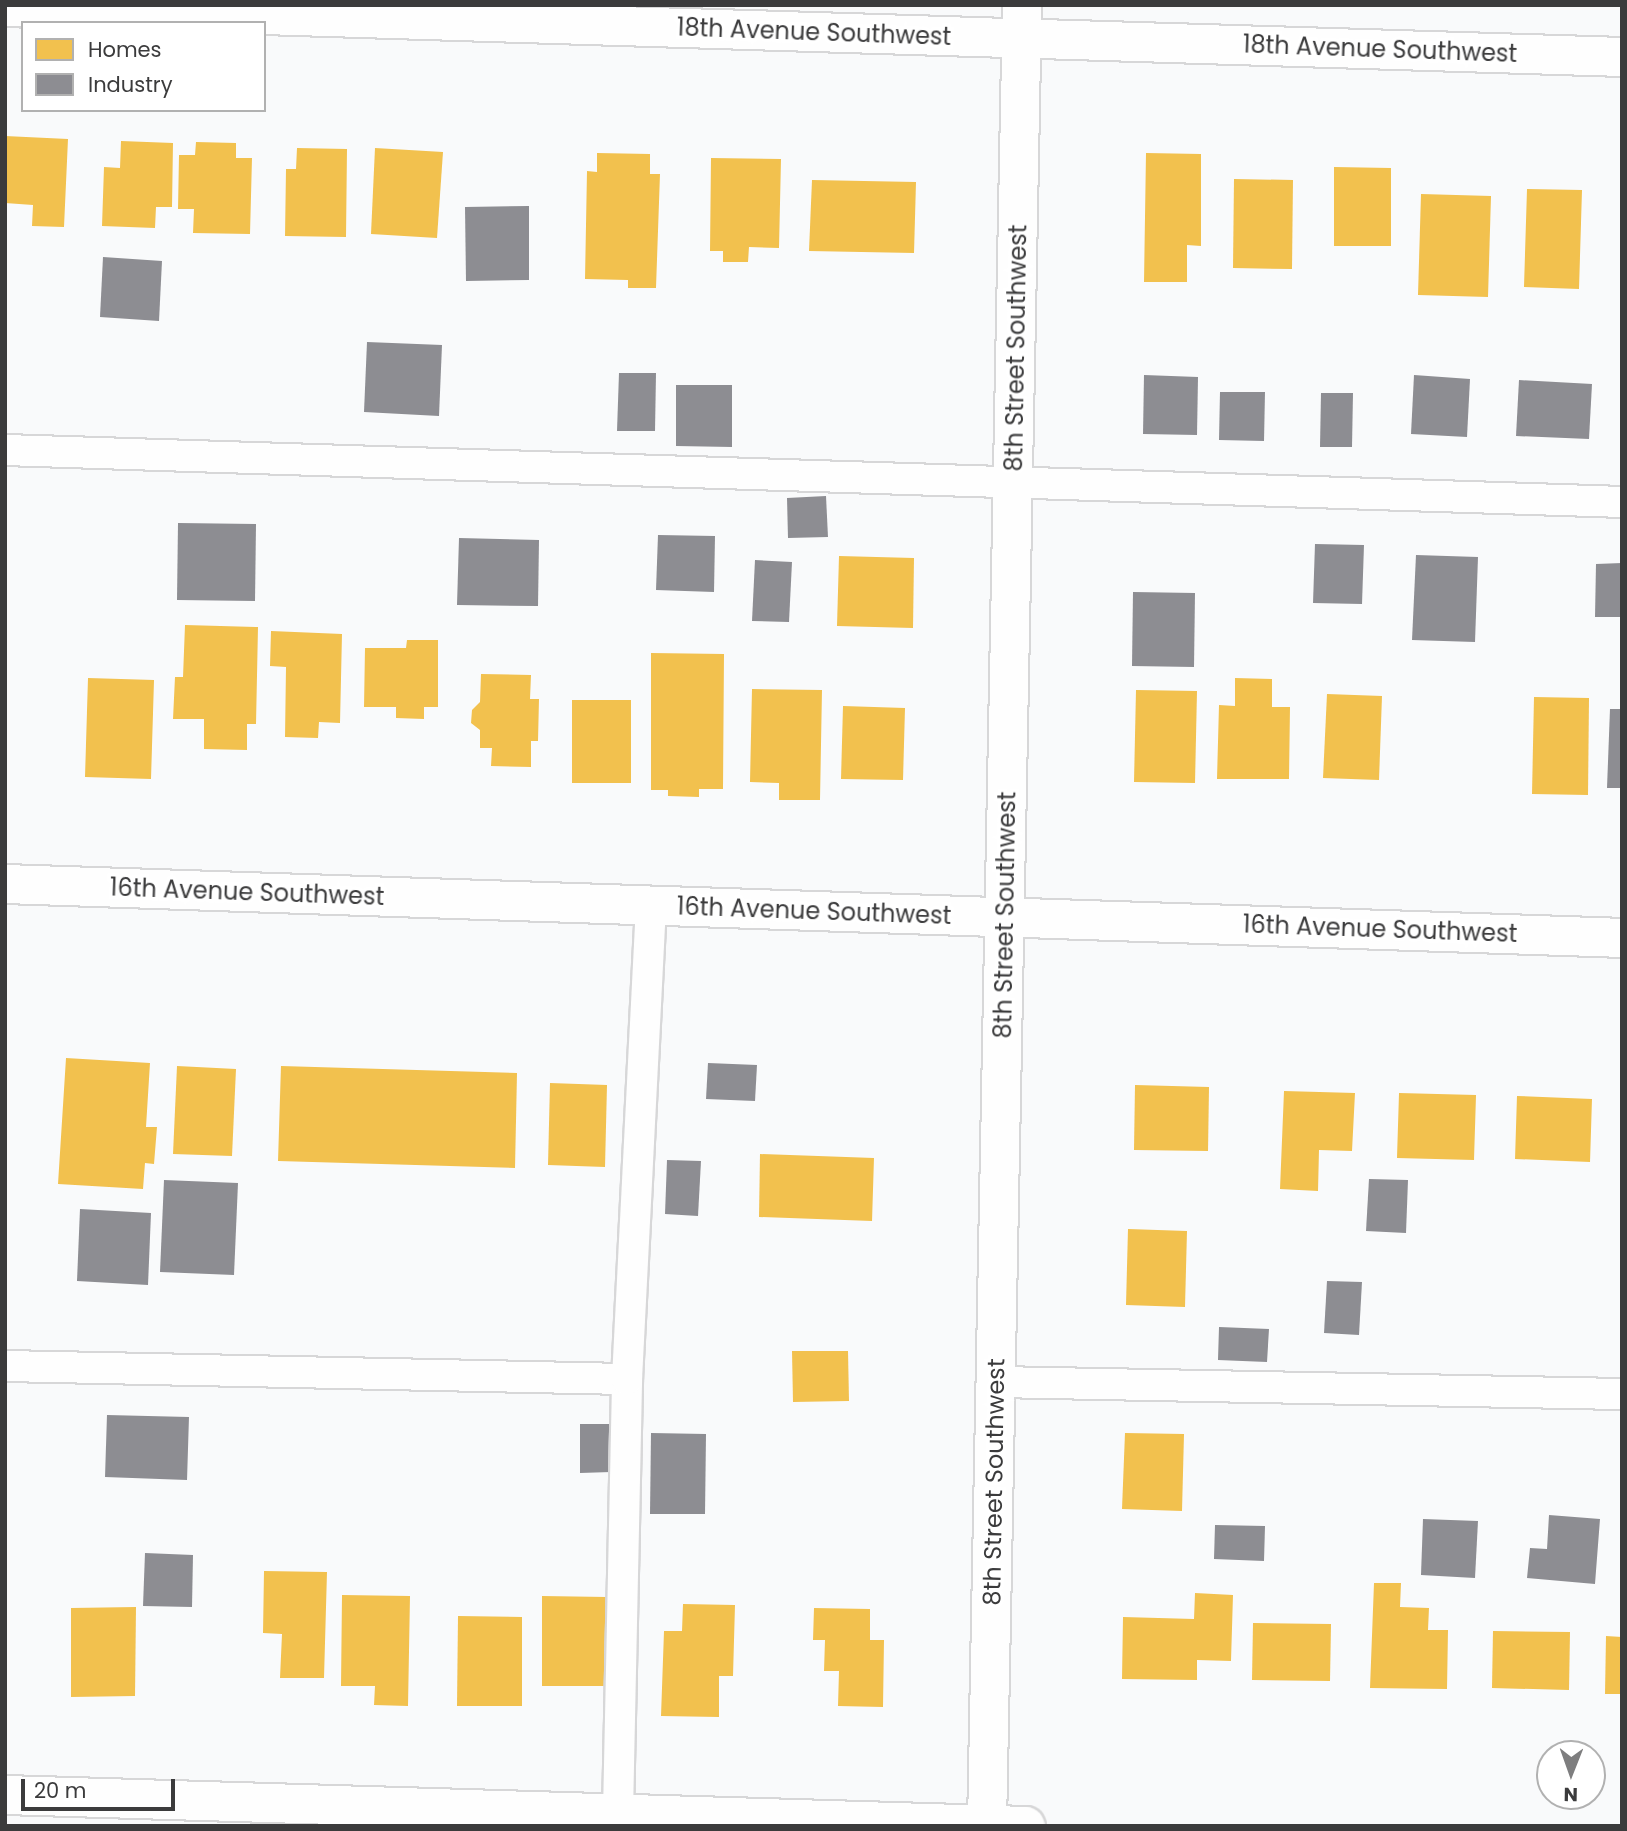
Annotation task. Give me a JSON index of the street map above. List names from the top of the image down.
{
  "streets": {
    "street": ["18th Avenue Southwest", "8th Street Southwest", "16th Avenue Southwest"]
  },
  "crossings": [
    ["18th Avenue Southwest", "8th Street Southwest"],
    ["8th Street Southwest", "16th Avenue Southwest"]
  ],
  "legend": ["Homes", "Industry"],
  "scale_bar": "20 m",
  "north": "bottom"
}
